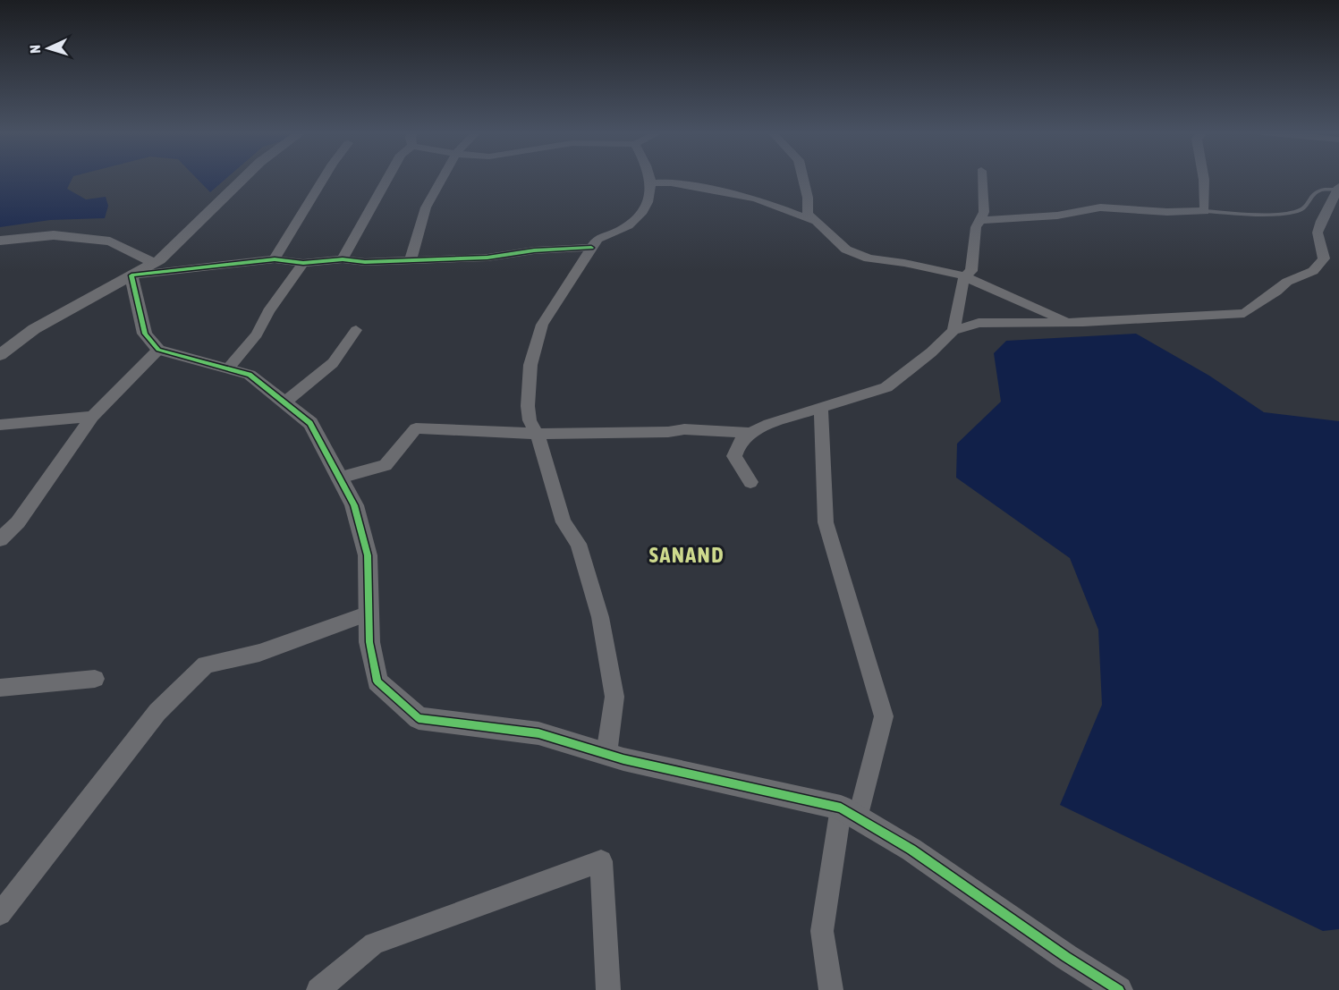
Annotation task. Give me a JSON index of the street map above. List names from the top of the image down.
{
  "districts": ["SANAND"],
  "north": "left"
}
